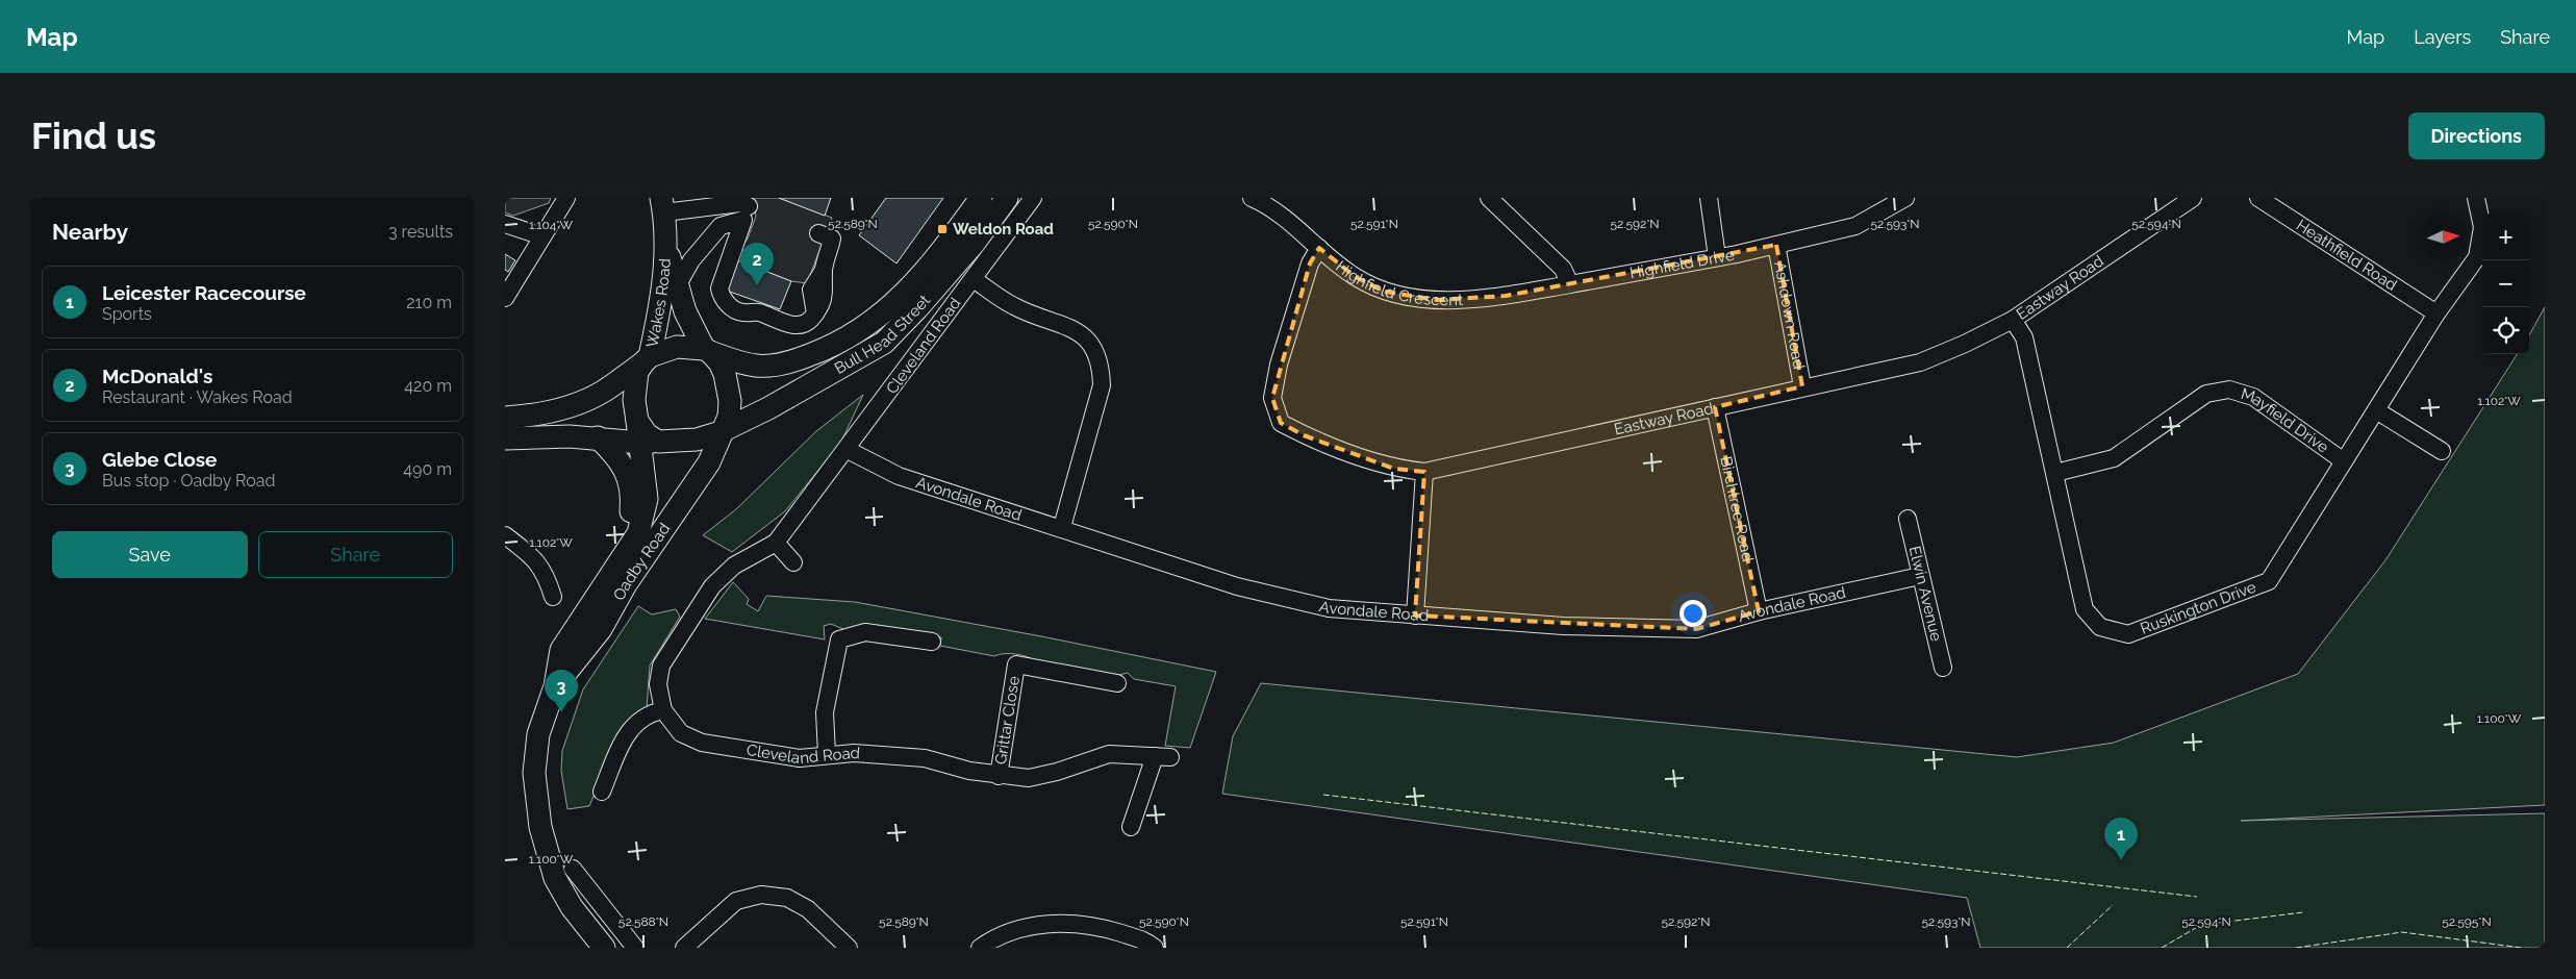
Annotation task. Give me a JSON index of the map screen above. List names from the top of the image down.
{
  "streets": {
    "main road": ["Wakes Road", "Bull Head Street", "Oadby Road"],
    "street": [
      "Heathfield Road",
      "Highfield Drive",
      "Highfield Crescent",
      "Eastway Road",
      "Ashdown Road",
      "Cleveland Road",
      "Mayfield Drive",
      "Avondale Road",
      "Birchtree Road",
      "Elwin Avenue",
      "Ruskington Drive",
      "Grittar Close"
    ]
  },
  "crossings": [
    ["Heathfield Road", "Ruskington Drive"],
    ["Highfield Drive", "Highfield Crescent"],
    ["Highfield Drive", "Ashdown Road"],
    ["Highfield Crescent", "Eastway Road"],
    ["Eastway Road", "Ashdown Road"],
    ["Eastway Road", "Birchtree Road"],
    ["Eastway Road", "Ruskington Drive"],
    ["Wakes Road", "Bull Head Street"],
    ["Wakes Road", "Oadby Road"],
    ["Bull Head Street", "Oadby Road"],
    ["Cleveland Road", "Avondale Road"],
    ["Cleveland Road", "Grittar Close"],
    ["Mayfield Drive", "Ruskington Drive"],
    ["Avondale Road", "Birchtree Road"],
    ["Avondale Road", "Elwin Avenue"]
  ],
  "places": {
    "transit": ["Weldon Road"]
  },
  "north": "right",
  "page": {
    "header": "Map",
    "nav": ["Map", "Layers", "Share"],
    "buttons": [
      "Directions",
      ["Save", "Share"]
    ],
    "title": "Find us",
    "heading": ["Nearby", "3 results"],
    "map_buttons": ["+", "−"],
    "pins": ["2", "3", "1"],
    "list": [
      {
        "mark": "1",
        "name": "Leicester Racecourse",
        "note": "Sports",
        "value": "210 m"
      },
      {
        "mark": "2",
        "name": "McDonald's",
        "note": "Restaurant · Wakes Road",
        "value": "420 m"
      },
      {
        "mark": "3",
        "name": "Glebe Close",
        "note": "Bus stop · Oadby Road",
        "value": "490 m"
      }
    ]
  },
  "coordinates": [
    "52.589°N",
    "52.590°N",
    "52.591°N",
    "52.592°N",
    "52.593°N",
    "52.594°N",
    "1.104°W",
    "1.102°W",
    "1.100°W",
    "52.588°N",
    "52.595°N"
  ]
}
